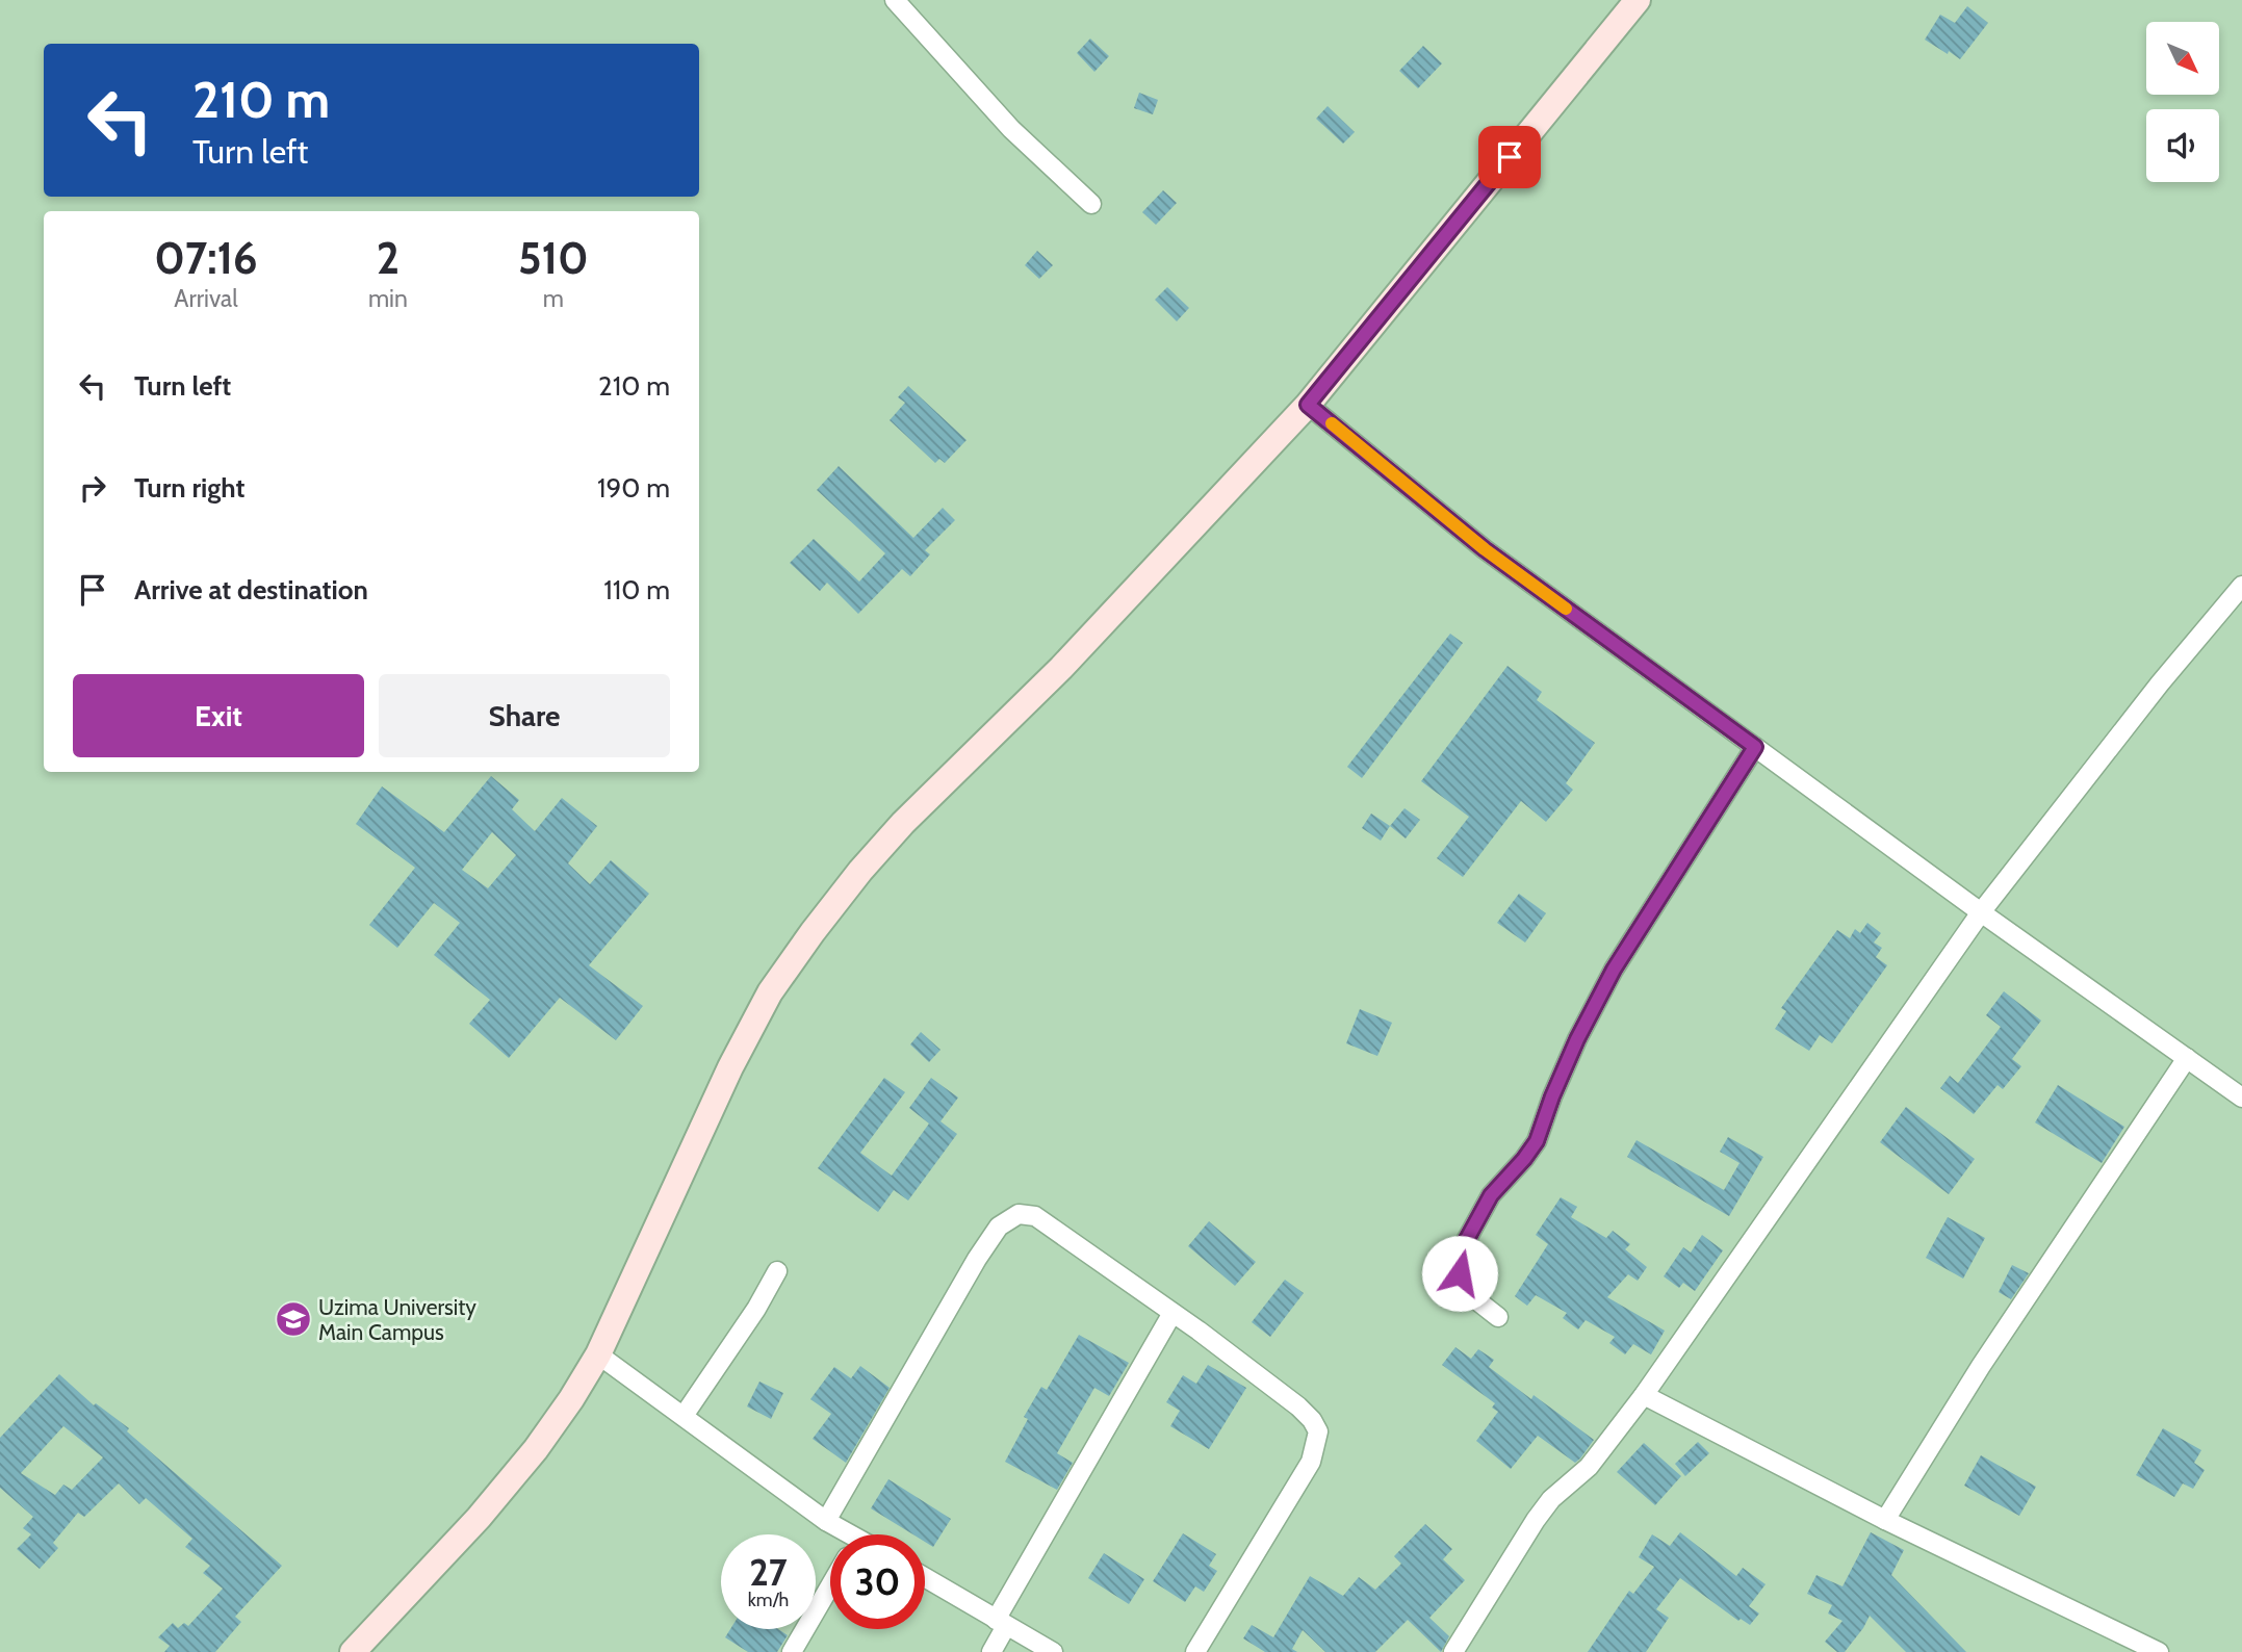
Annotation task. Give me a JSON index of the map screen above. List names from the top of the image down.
{
  "places": {
    "school or university": ["Uzima University Main Campus"]
  },
  "north": "bottom right",
  "page": {
    "turn": ["210 m", "Turn left"],
    "eta": [
      "07:16",
      "Arrival",
      "2",
      "min",
      "510",
      "m"
    ],
    "list": [
      {
        "name": "Turn left",
        "value": "210 m"
      },
      {
        "name": "Turn right",
        "value": "190 m"
      },
      {
        "name": "Arrive at destination",
        "value": "110 m"
      }
    ],
    "buttons": ["Exit", "Share"],
    "speed": "27 km/h",
    "limit": "30"
  }
}
